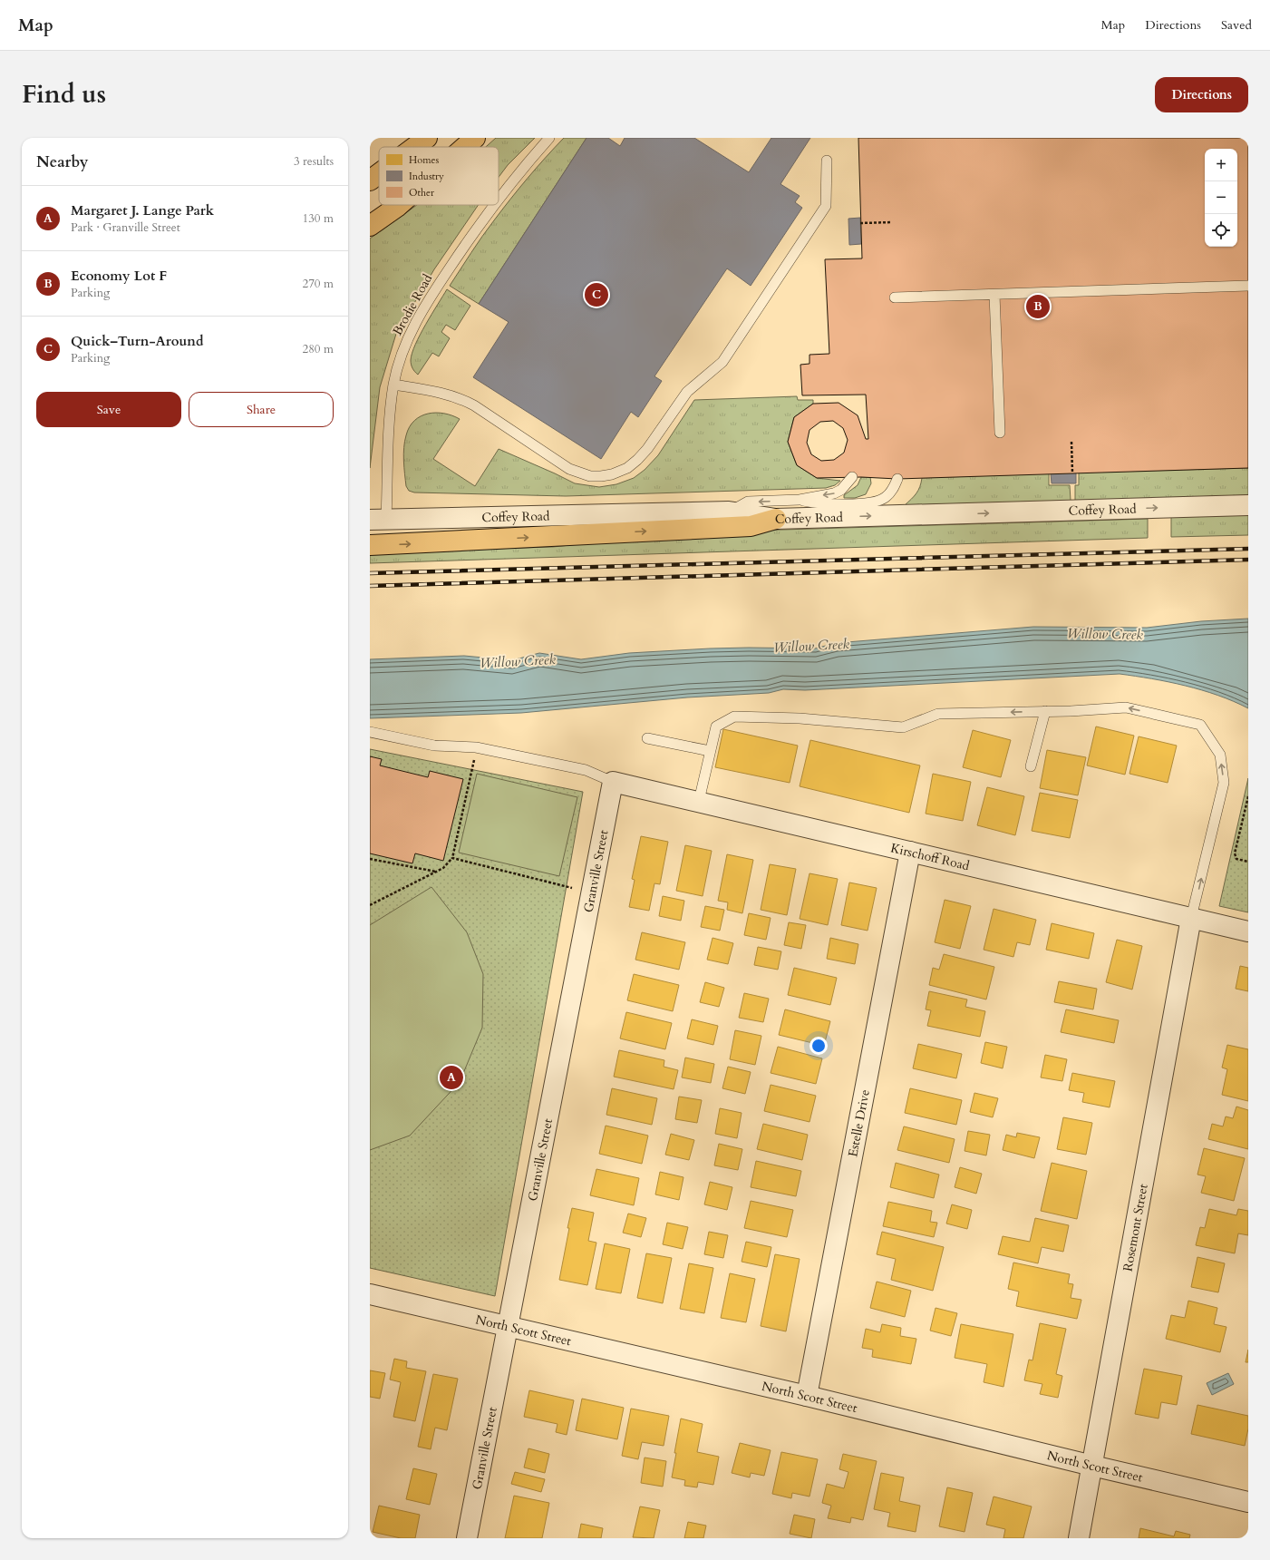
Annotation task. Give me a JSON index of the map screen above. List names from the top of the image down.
{
  "streets": {
    "street": [
      "Coffey Road",
      "Kirschoff Road",
      "Granville Street",
      "Estelle Drive",
      "Rosemont Street",
      "North Scott Street"
    ],
    "lane": ["Brodie Road"]
  },
  "crossings": [
    ["Brodie Road", "Coffey Road"],
    ["Kirschoff Road", "Granville Street"],
    ["Kirschoff Road", "Estelle Drive"],
    ["Kirschoff Road", "Rosemont Street"],
    ["Granville Street", "North Scott Street"],
    ["Estelle Drive", "North Scott Street"],
    ["Rosemont Street", "North Scott Street"]
  ],
  "one_way": ["Coffey Road"],
  "water": ["Willow Creek"],
  "legend": ["Homes", "Industry", "Other"],
  "page": {
    "header": "Map",
    "nav": ["Map", "Directions", "Saved"],
    "title": "Find us",
    "buttons": [
      "Directions",
      ["Save", "Share"]
    ],
    "heading": ["Nearby", "3 results"],
    "map_buttons": ["+", "−"],
    "list": [
      {
        "mark": "A",
        "name": "Margaret J. Lange Park",
        "note": "Park · Granville Street",
        "value": "130 m"
      },
      {
        "mark": "B",
        "name": "Economy Lot F",
        "note": "Parking",
        "value": "270 m"
      },
      {
        "mark": "C",
        "name": "Quick–Turn-Around",
        "note": "Parking",
        "value": "280 m"
      }
    ],
    "pins": ["C", "B", "A"]
  }
}
